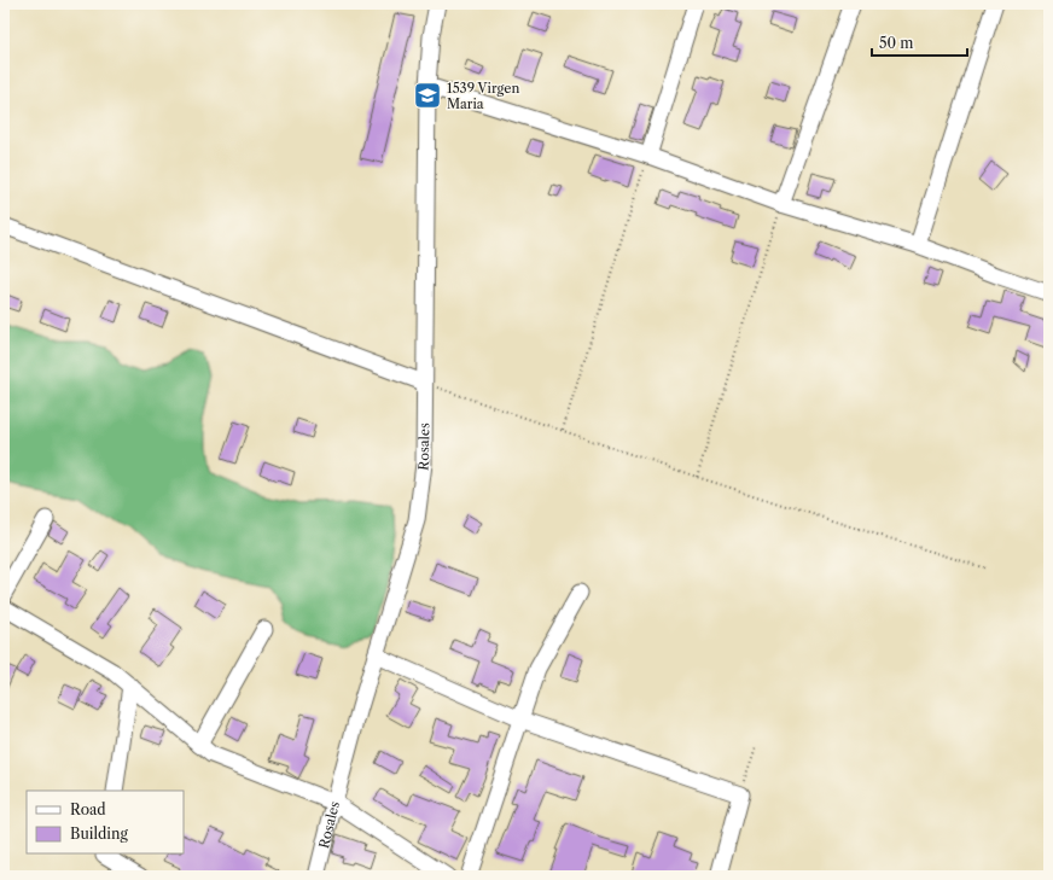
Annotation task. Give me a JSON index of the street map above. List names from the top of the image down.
{
  "streets": {
    "street": ["Rosales"]
  },
  "places": {
    "school or university": ["1539 Virgen Maria"]
  },
  "legend": ["Road", "Building"],
  "scale_bar": "50 m"
}
